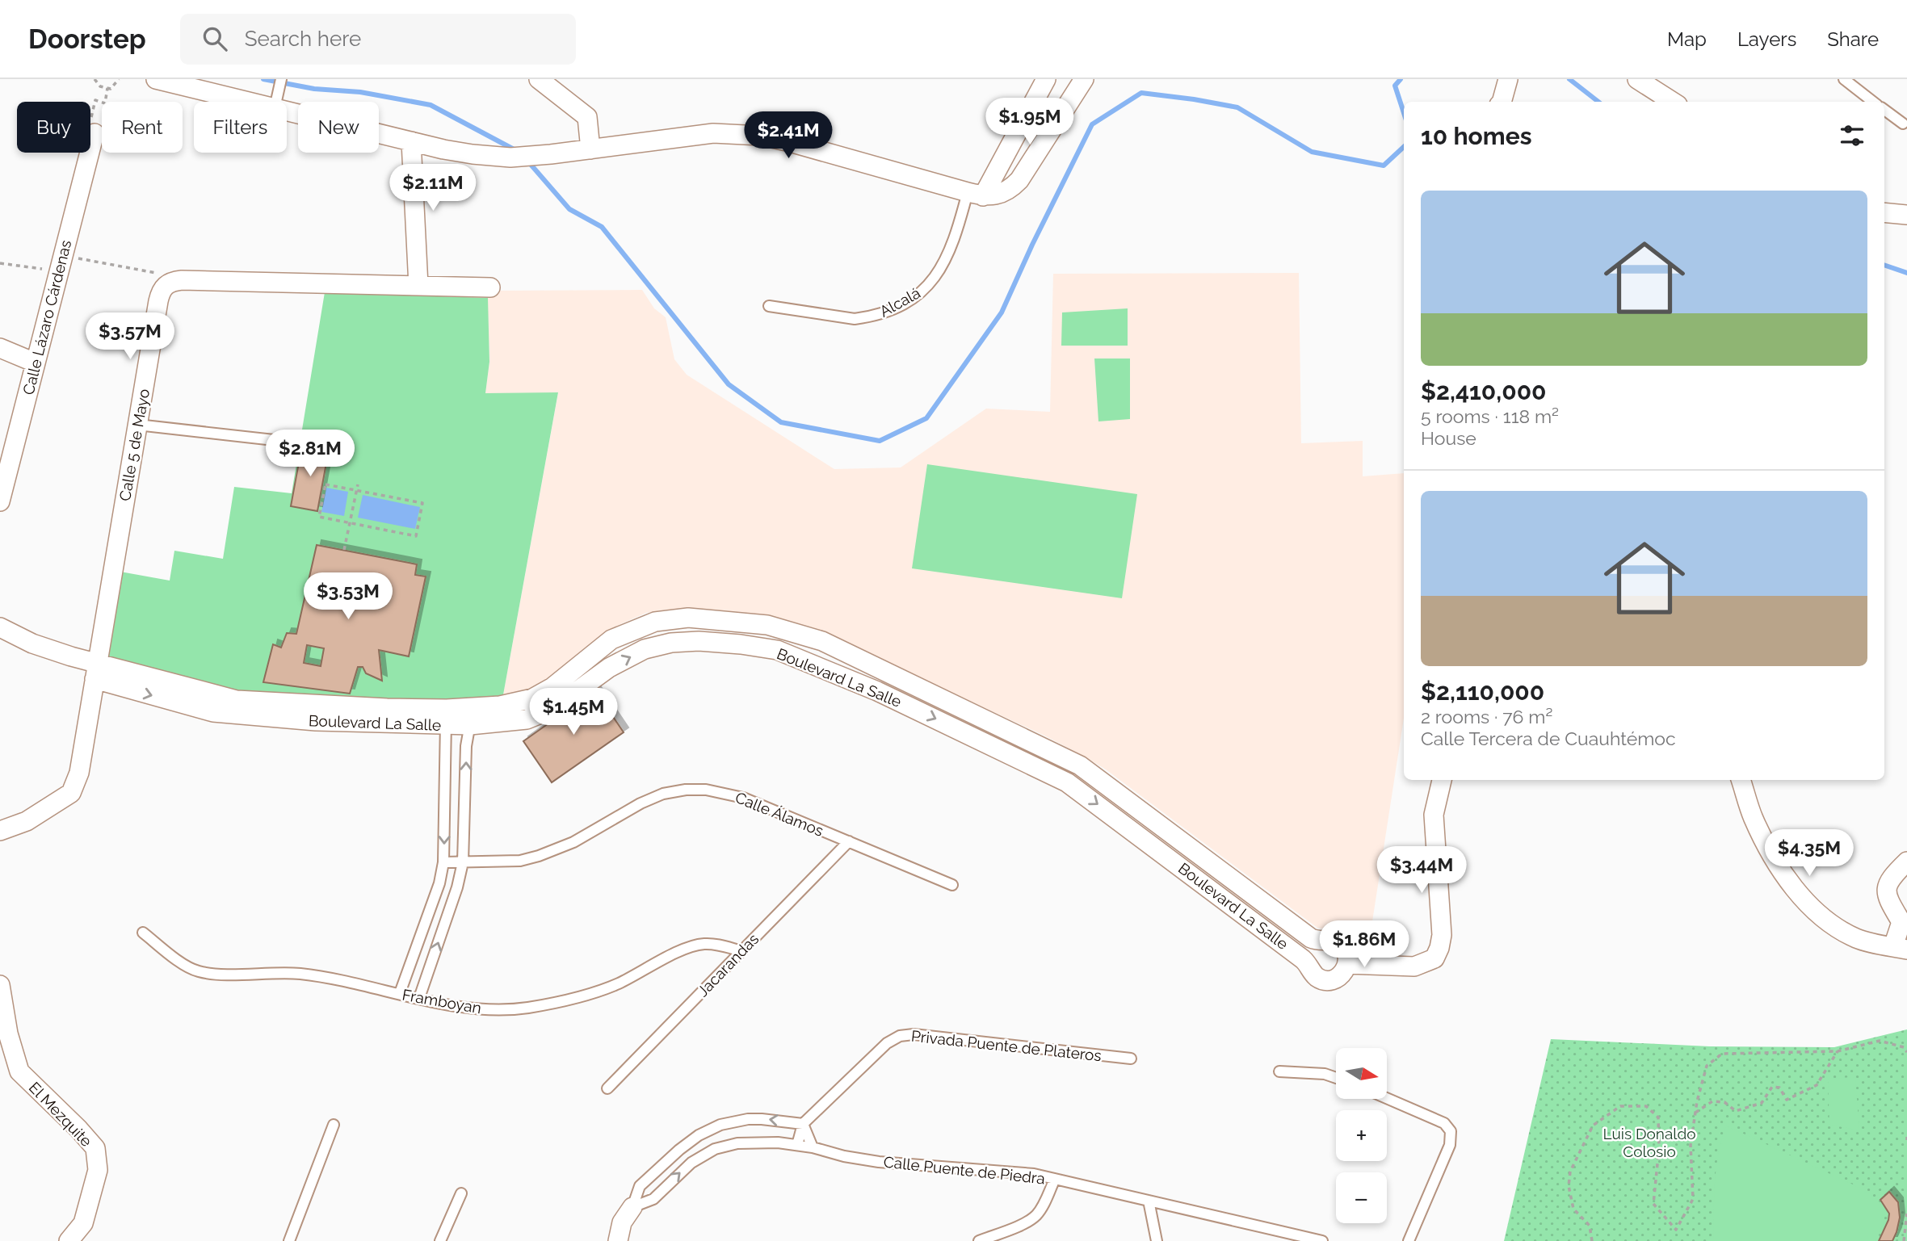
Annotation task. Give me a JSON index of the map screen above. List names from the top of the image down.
{
  "streets": {
    "street": [
      "Calle Lázaro Cárdenas",
      "Calle 5 de Mayo",
      "Boulevard La Salle",
      "El Mezquite"
    ],
    "lane": [
      "Alcalá",
      "Calle Álamos",
      "Jacarandas",
      "Framboyan",
      "Privada Puente de Plateros",
      "Calle Puente de Piedra"
    ]
  },
  "crossings": [
    ["Calle 5 de Mayo", "Boulevard La Salle"],
    ["Calle Álamos", "Jacarandas"],
    ["Jacarandas", "Framboyan"]
  ],
  "parks": ["Luis Donaldo Colosio"],
  "north": "right",
  "page": {
    "header": "Doorstep",
    "search": "Search here",
    "nav": ["Map", "Layers", "Share"],
    "price": [
      "$1.95M",
      "$2.41M",
      "$2.11M",
      "$3.57M",
      "$2.81M",
      "$3.53M",
      "$1.45M",
      "$4.35M",
      "$3.44M",
      "$1.86M"
    ],
    "chip": [
      "Buy",
      "Rent",
      "Filters",
      "New"
    ],
    "heading": "10 homes",
    "list": [
      {
        "name": "$2,410,000",
        "note": "5 rooms · 118 m² · House"
      },
      {
        "name": "$2,110,000",
        "note": "2 rooms · 76 m² · Calle Tercera de Cuauhtémoc"
      }
    ],
    "map_buttons": ["+", "−"]
  }
}
